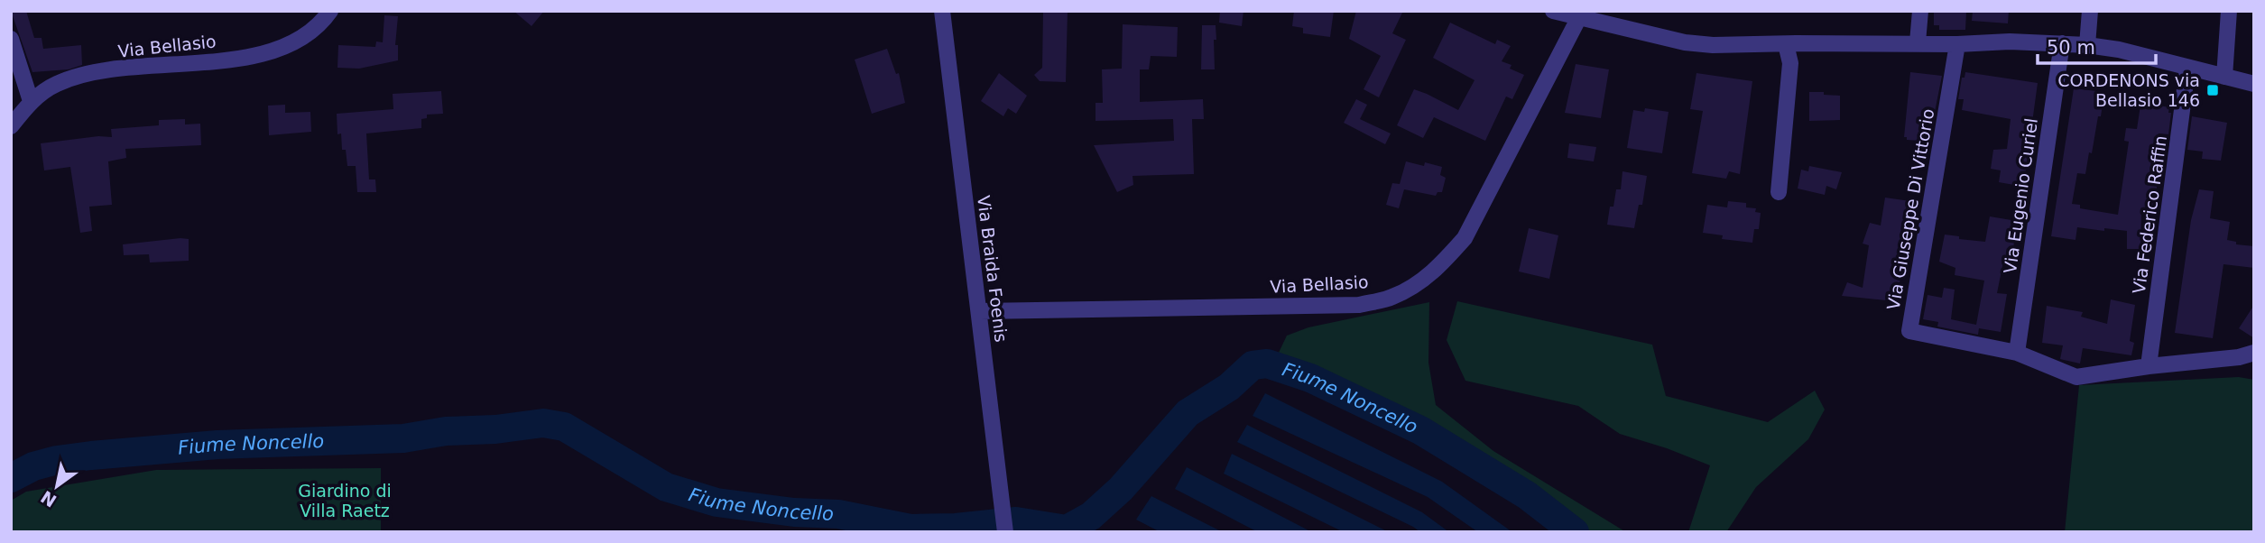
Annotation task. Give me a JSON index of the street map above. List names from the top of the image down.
{
  "streets": {
    "street": [
      "Via Bellasio",
      "Via Eugenio Curiel",
      "Via Giuseppe Di Vittorio",
      "Via Federico Raffin",
      "Via Braida Foenis"
    ]
  },
  "crossings": [
    ["Via Bellasio", "Via Braida Foenis"],
    ["Via Eugenio Curiel", "Via Giuseppe Di Vittorio"],
    ["Via Giuseppe Di Vittorio", "Via Federico Raffin"]
  ],
  "water": ["Fiume Noncello"],
  "parks": ["Giardino di Villa Raetz"],
  "places": {
    "transit": ["CORDENONS via Bellasio 146"]
  },
  "scale_bar": "50 m",
  "north": "bottom left"
}
